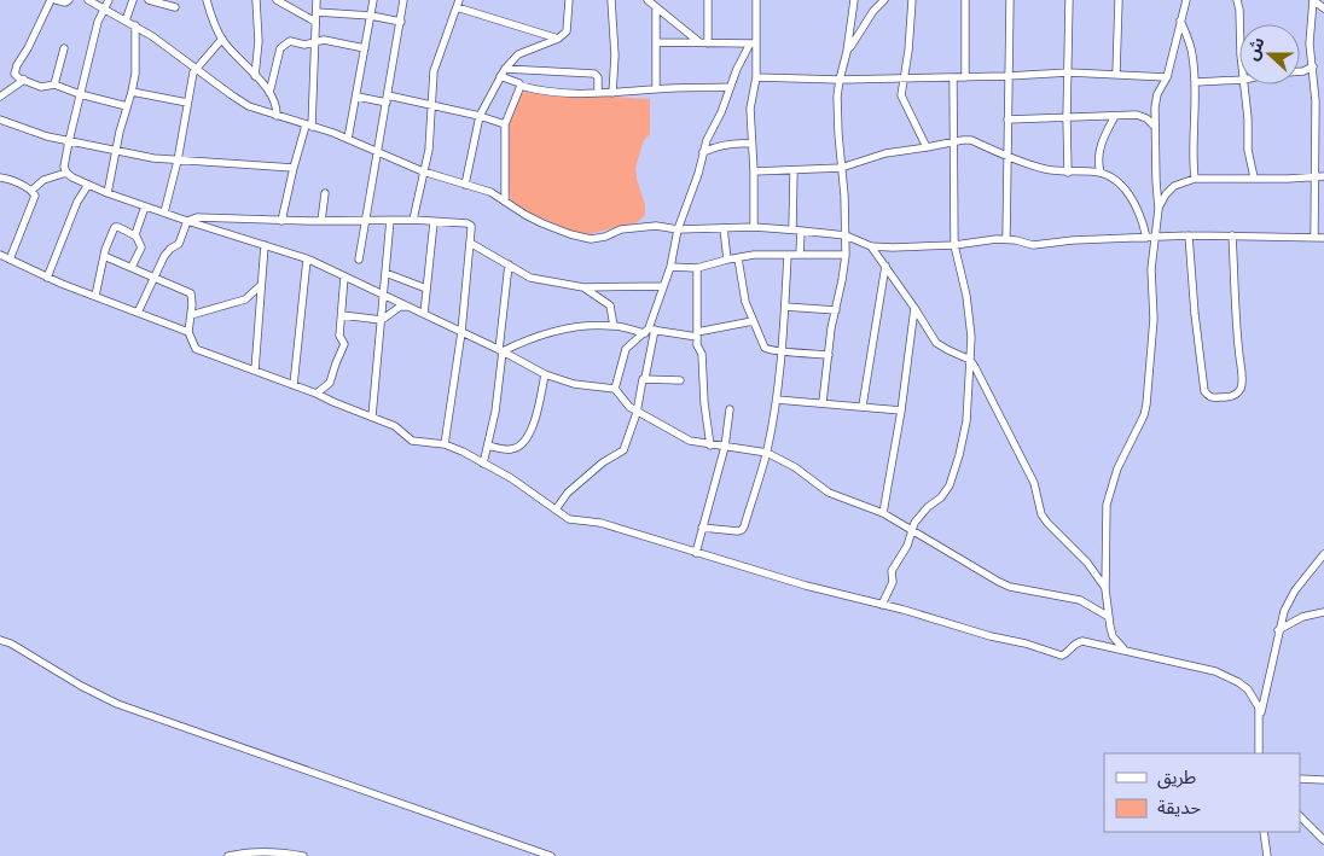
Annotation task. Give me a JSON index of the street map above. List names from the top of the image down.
{
  "legend": ["طريق", "حديقة"],
  "north": "left"
}
